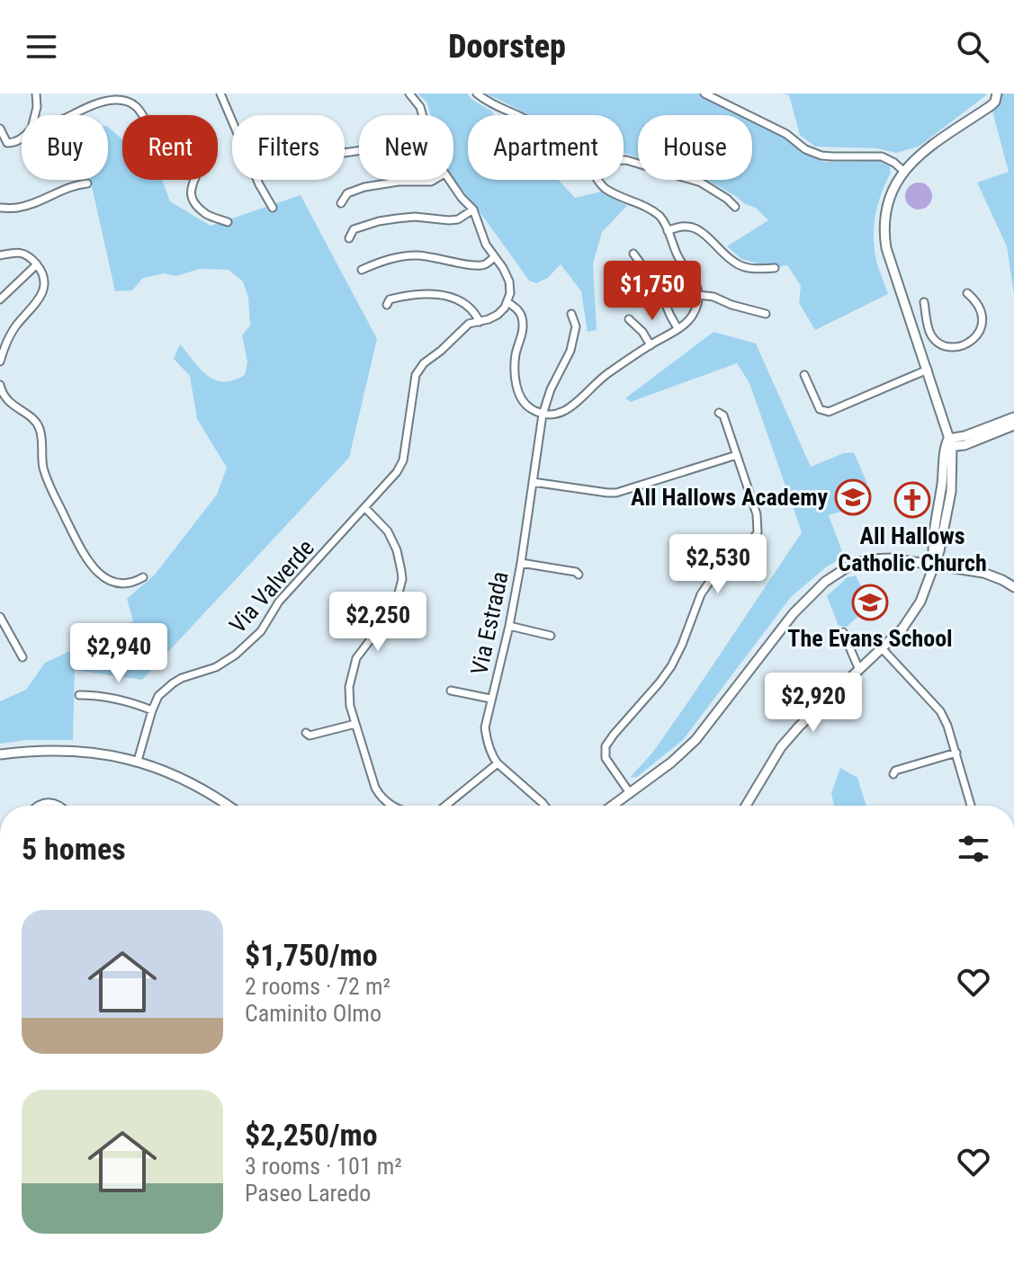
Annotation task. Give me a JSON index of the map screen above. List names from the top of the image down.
{
  "streets": {
    "street": ["Via Valverde", "Via Estrada"]
  },
  "places": {
    "school or university": ["All Hallows Academy", "The Evans School"],
    "church": ["All Hallows Catholic Church"]
  },
  "page": {
    "header": "Doorstep",
    "chip": [
      "Buy",
      "Rent",
      "Filters",
      "New",
      "Apartment",
      "House"
    ],
    "price": [
      "$1,750",
      "$2,530",
      "$2,250",
      "$2,940",
      "$2,920"
    ],
    "heading": "5 homes",
    "list": [
      {
        "name": "$1,750/mo",
        "note": "2 rooms · 72 m² · Caminito Olmo"
      },
      {
        "name": "$2,250/mo",
        "note": "3 rooms · 101 m² · Paseo Laredo"
      }
    ]
  }
}
